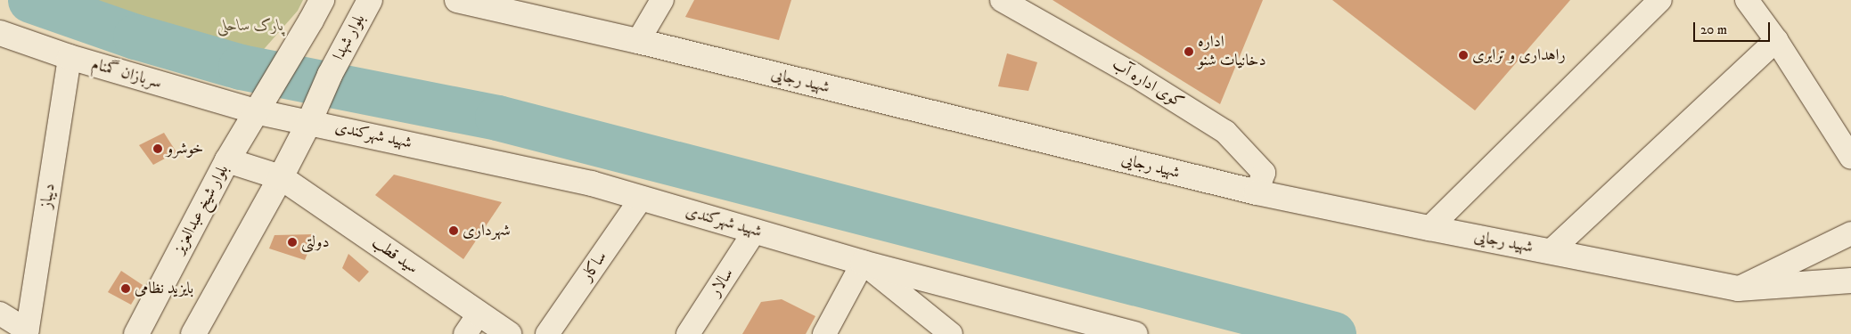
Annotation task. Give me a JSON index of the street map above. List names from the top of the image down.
{
  "streets": {
    "street": [
      "بلوار شهدا",
      "سربازان گمنام",
      "شهید رجایی",
      "کوی اداره آب",
      "شهید شهرکندی",
      "دیباز",
      "بلوار شیخ عبدالعزیز",
      "سید قطب",
      "ساکار",
      "سالار"
    ]
  },
  "crossings": [
    ["بلوار شهدا", "سربازان گمنام"],
    ["بلوار شهدا", "شهید شهرکندی"],
    ["سربازان گمنام", "شهید شهرکندی"],
    ["سربازان گمنام", "دیباز"],
    ["سربازان گمنام", "بلوار شیخ عبدالعزیز"],
    ["شهید رجایی", "کوی اداره آب"],
    ["شهید شهرکندی", "ساکار"],
    ["شهید شهرکندی", "سالار"],
    ["بلوار شیخ عبدالعزیز", "سید قطب"]
  ],
  "parks": ["پارک ساحلی"],
  "places": [
    "اداره دخانیات شنو",
    "راهداری و ترابری",
    "خوشرو",
    "شهرداری",
    "دولتی",
    "بایزید نظامی"
  ],
  "scale_bar": "20 m"
}
